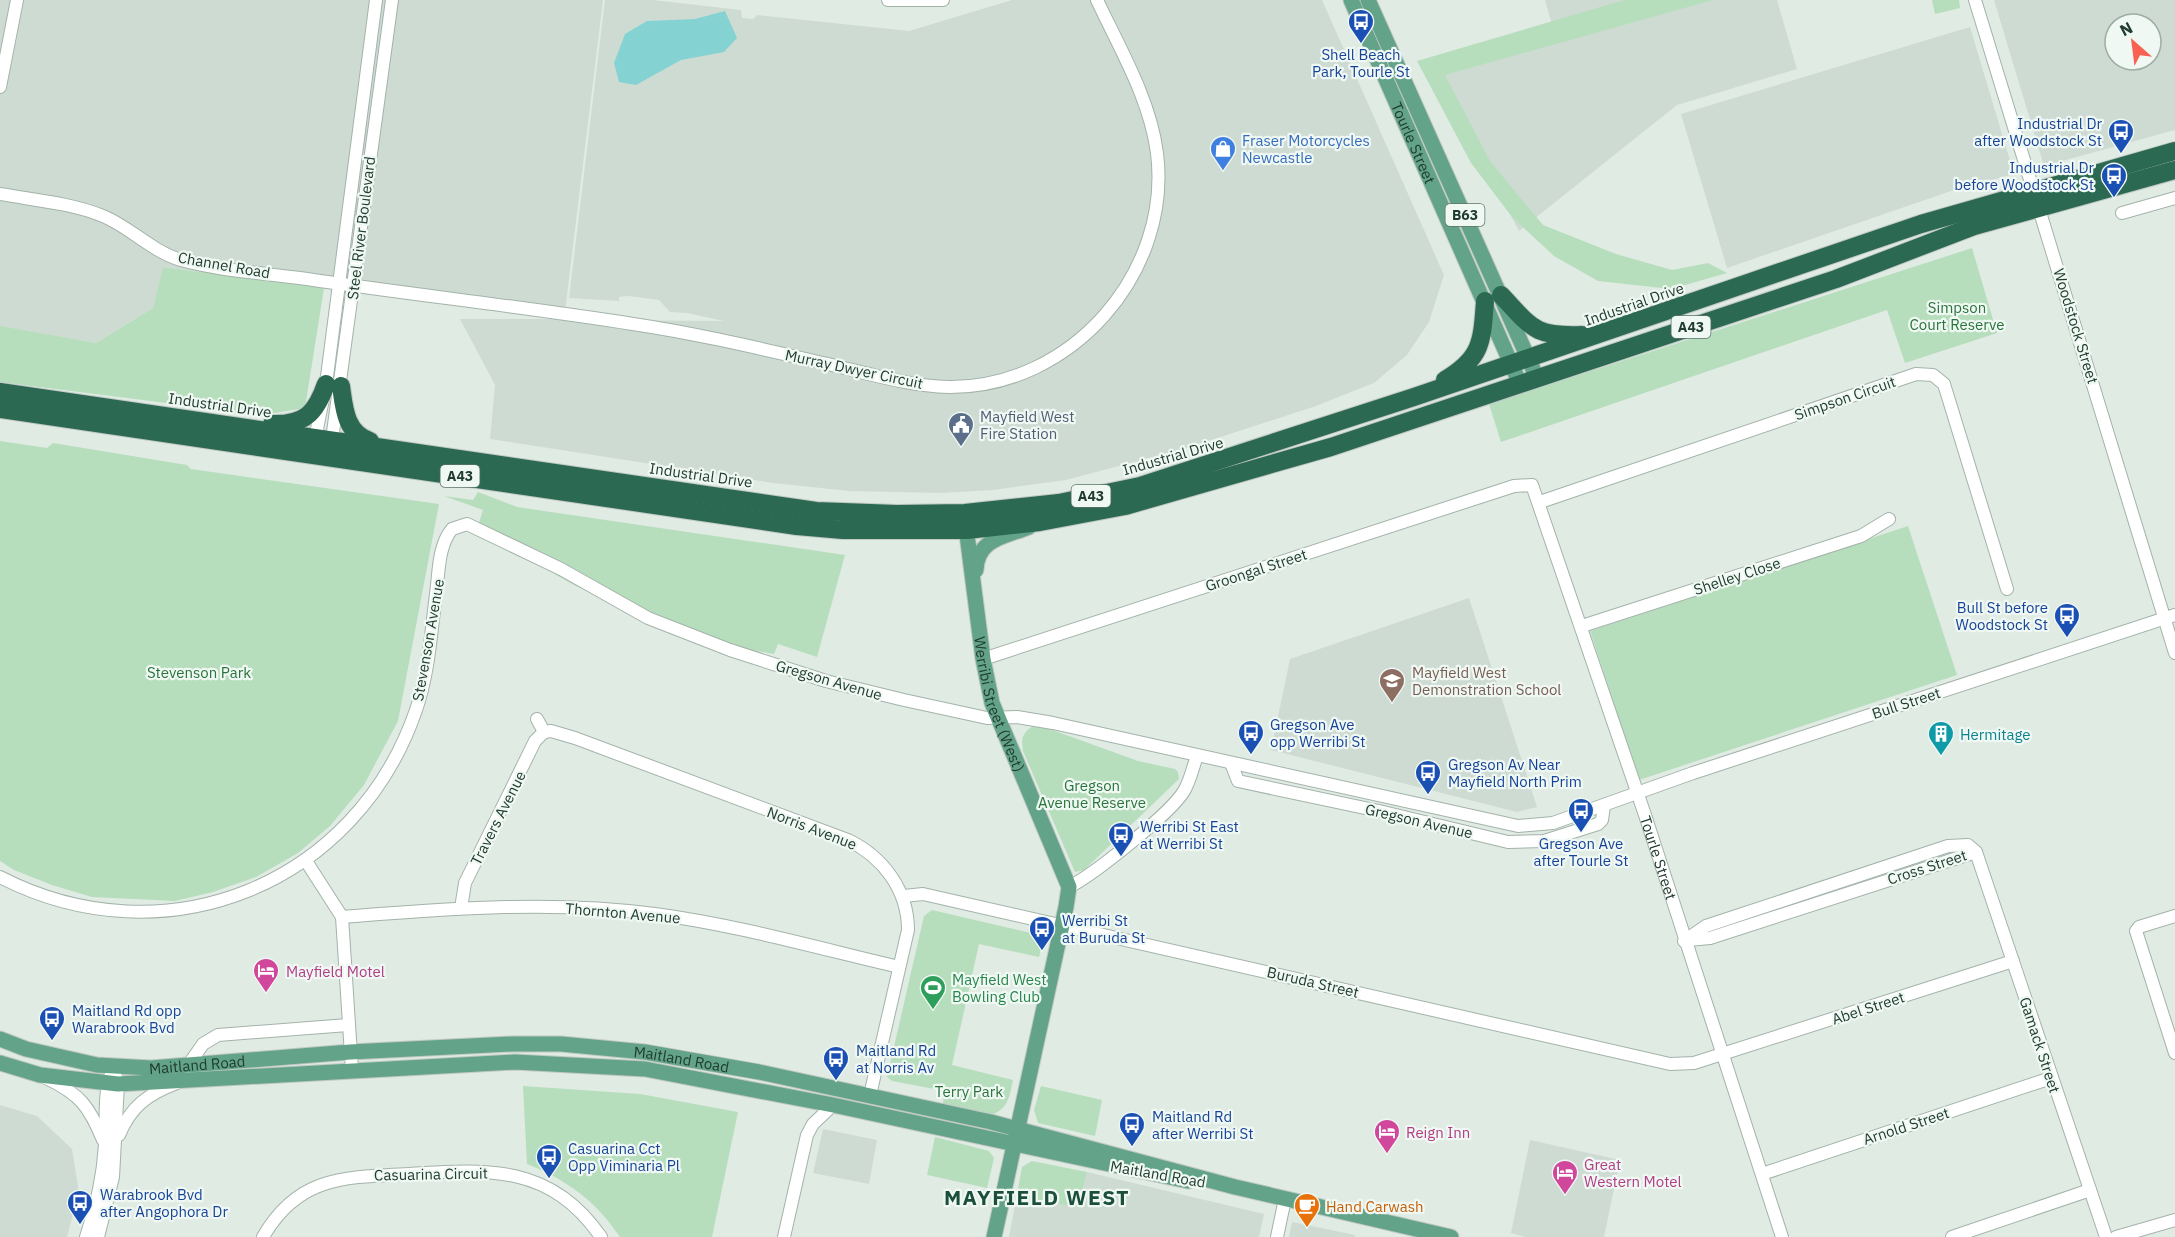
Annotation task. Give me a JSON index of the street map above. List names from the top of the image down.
{
  "streets": {
    "highway": ["B63", "Industrial Drive", "A43"],
    "main road": ["Tourle Street", "Werribi Street (West)", "Maitland Road"],
    "street": [
      "Steel River Boulevard",
      "Channel Road",
      "Woodstock Street",
      "Murray Dwyer Circuit",
      "Simpson Circuit",
      "Groongal Street",
      "Shelley Close",
      "Stevenson Avenue",
      "Gregson Avenue",
      "Bull Street",
      "Travers Avenue",
      "Norris Avenue",
      "Cross Street",
      "Thornton Avenue",
      "Buruda Street",
      "Abel Street",
      "Gamack Street",
      "Arnold Street",
      "Casuarina Circuit"
    ]
  },
  "crossings": [
    ["Tourle Street", "B63"],
    ["Tourle Street", "Industrial Drive"],
    ["Tourle Street", "Simpson Circuit"],
    ["Tourle Street", "Groongal Street"],
    ["Tourle Street", "Shelley Close"],
    ["Tourle Street", "Gregson Avenue"],
    ["Tourle Street", "Bull Street"],
    ["Tourle Street", "Cross Street"],
    ["Tourle Street", "Buruda Street"],
    ["Tourle Street", "Abel Street"],
    ["Tourle Street", "Arnold Street"],
    ["B63", "Industrial Drive"],
    ["Steel River Boulevard", "Channel Road"],
    ["Steel River Boulevard", "Industrial Drive"],
    ["Steel River Boulevard", "Murray Dwyer Circuit"],
    ["Channel Road", "Murray Dwyer Circuit"],
    ["Industrial Drive", "Woodstock Street"],
    ["Industrial Drive", "Werribi Street (West)"],
    ["Woodstock Street", "Bull Street"],
    ["Groongal Street", "Werribi Street (West)"],
    ["Stevenson Avenue", "Gregson Avenue"],
    ["Gregson Avenue", "Bull Street"],
    ["Gregson Avenue", "Werribi Street (West)"],
    ["Travers Avenue", "Norris Avenue"],
    ["Travers Avenue", "Thornton Avenue"],
    ["Norris Avenue", "Thornton Avenue"],
    ["Norris Avenue", "Buruda Street"],
    ["Norris Avenue", "Maitland Road"],
    ["Cross Street", "Gamack Street"],
    ["Buruda Street", "Abel Street"],
    ["Abel Street", "Gamack Street"],
    ["Gamack Street", "Arnold Street"]
  ],
  "districts": ["MAYFIELD WEST"],
  "parks": [
    "Simpson Court Reserve",
    "Stevenson Park",
    "Gregson Avenue Reserve",
    "Terry Park"
  ],
  "places": {
    "bus stop": [
      "Shell Beach Park, Tourle St",
      "Industrial Dr after Woodstock St",
      "Industrial Dr before Woodstock St",
      "Bull St before Woodstock St",
      "Gregson Ave opp Werribi St",
      "Gregson Av Near Mayfield North Prim",
      "Gregson Ave after Tourle St",
      "Werribi St East at Werribi St",
      "Werribi St at Buruda St",
      "Maitland Rd opp Warabrook Bvd",
      "Maitland Rd at Norris Av",
      "Maitland Rd after Werribi St",
      "Casuarina Cct Opp Viminaria Pl",
      "Warabrook Bvd after Angophora Dr"
    ],
    "shop": ["Fraser Motorcycles Newcastle"],
    "public building": ["Mayfield West Fire Station"],
    "school or university": ["Mayfield West Demonstration School"],
    "building": ["Hermitage"],
    "hotel": ["Mayfield Motel", "Reign Inn", "Great Western Motel"],
    "sports": ["Mayfield West Bowling Club"],
    "cafe": ["Hand Carwash"]
  },
  "north": "top left"
}
